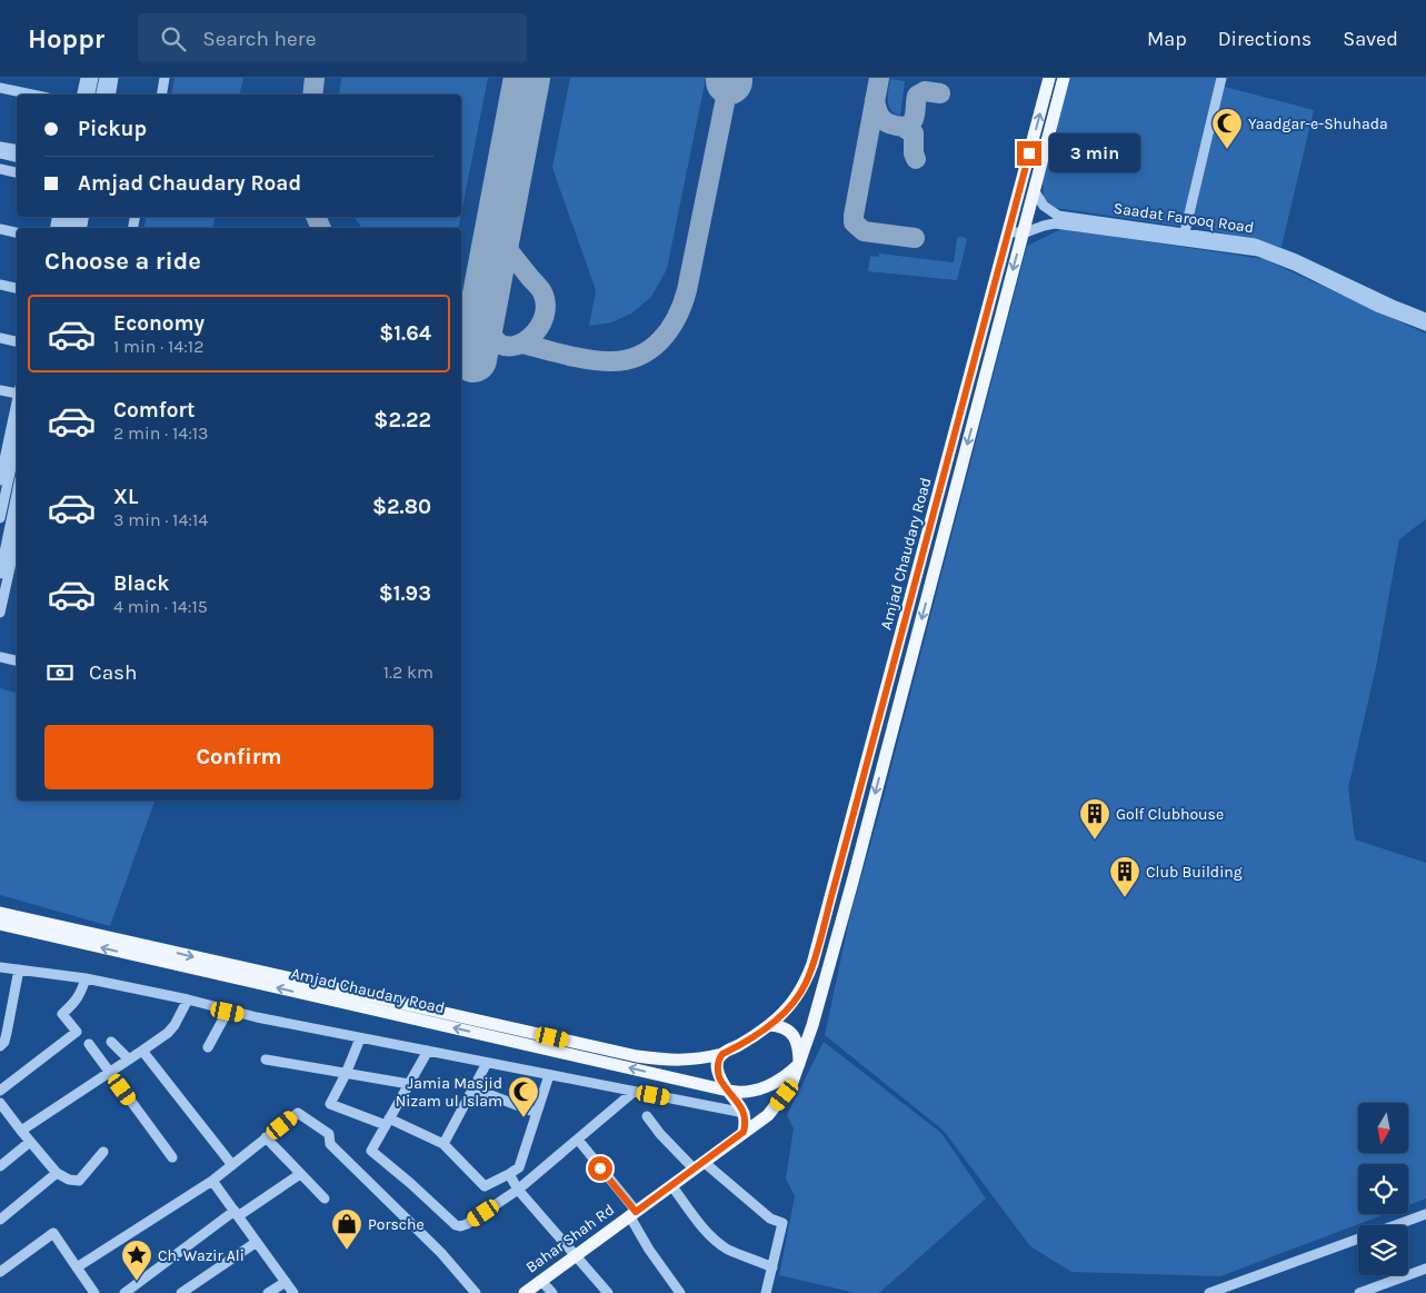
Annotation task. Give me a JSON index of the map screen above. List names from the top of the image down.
{
  "streets": {
    "main road": ["Amjad Chaudary Road", "Bahar Shah Rd"],
    "street": ["Saadat Farooq Road"]
  },
  "crossings": [
    ["Saadat Farooq Road", "Amjad Chaudary Road"],
    ["Amjad Chaudary Road", "Bahar Shah Rd"]
  ],
  "places": {
    "mosque": ["Yaadgar-e-Shuhada", "Jamia Masjid Nizam ul Islam"],
    "building": ["Golf Clubhouse", "Club Building"],
    "shop": ["Porsche"],
    "place": ["Ch. Wazir Ali"]
  },
  "north": "bottom",
  "page": {
    "header": "Hoppr",
    "search": "Search here",
    "nav": ["Map", "Directions", "Saved"],
    "banner": ["Pickup", "Amjad Chaudary Road"],
    "bubble": "3 min",
    "heading": "Choose a ride",
    "list": [
      {
        "name": "Economy",
        "note": "1 min · 14:12",
        "value": "$1.64"
      },
      {
        "name": "Comfort",
        "note": "2 min · 14:13",
        "value": "$2.22"
      },
      {
        "name": "XL",
        "note": "3 min · 14:14",
        "value": "$2.80"
      },
      {
        "name": "Black",
        "note": "4 min · 14:15",
        "value": "$1.93"
      }
    ],
    "pay": ["Cash", "1.2 km"],
    "buttons": "Confirm"
  }
}
